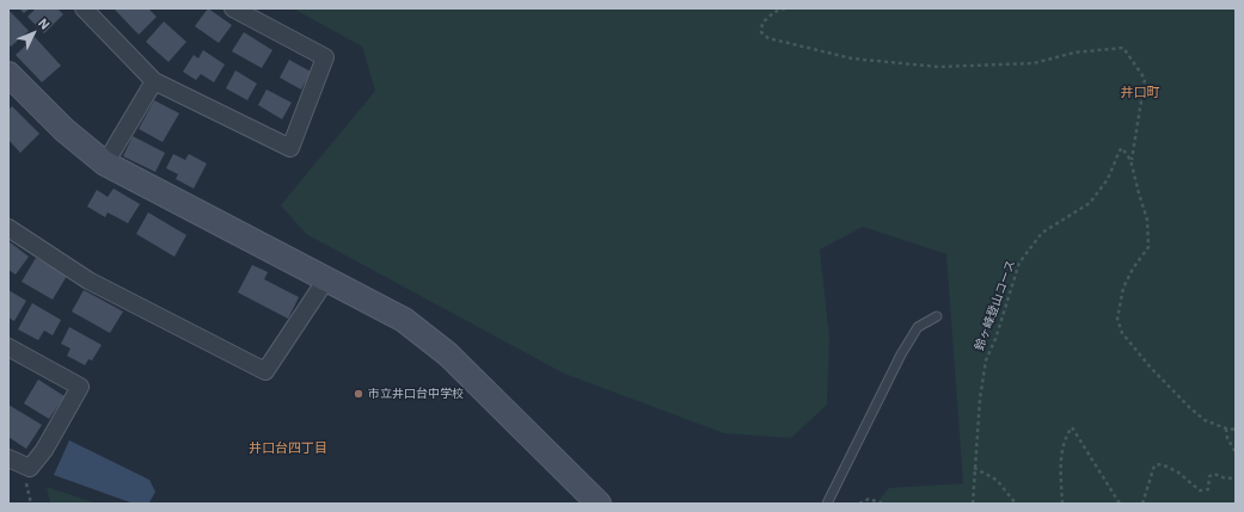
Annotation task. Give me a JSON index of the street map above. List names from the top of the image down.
{
  "streets": {
    "path": ["鈴ヶ峰登山コース"]
  },
  "districts": ["井口町", "井口台四丁目"],
  "places": ["市立井口台中学校"],
  "north": "top right"
}
